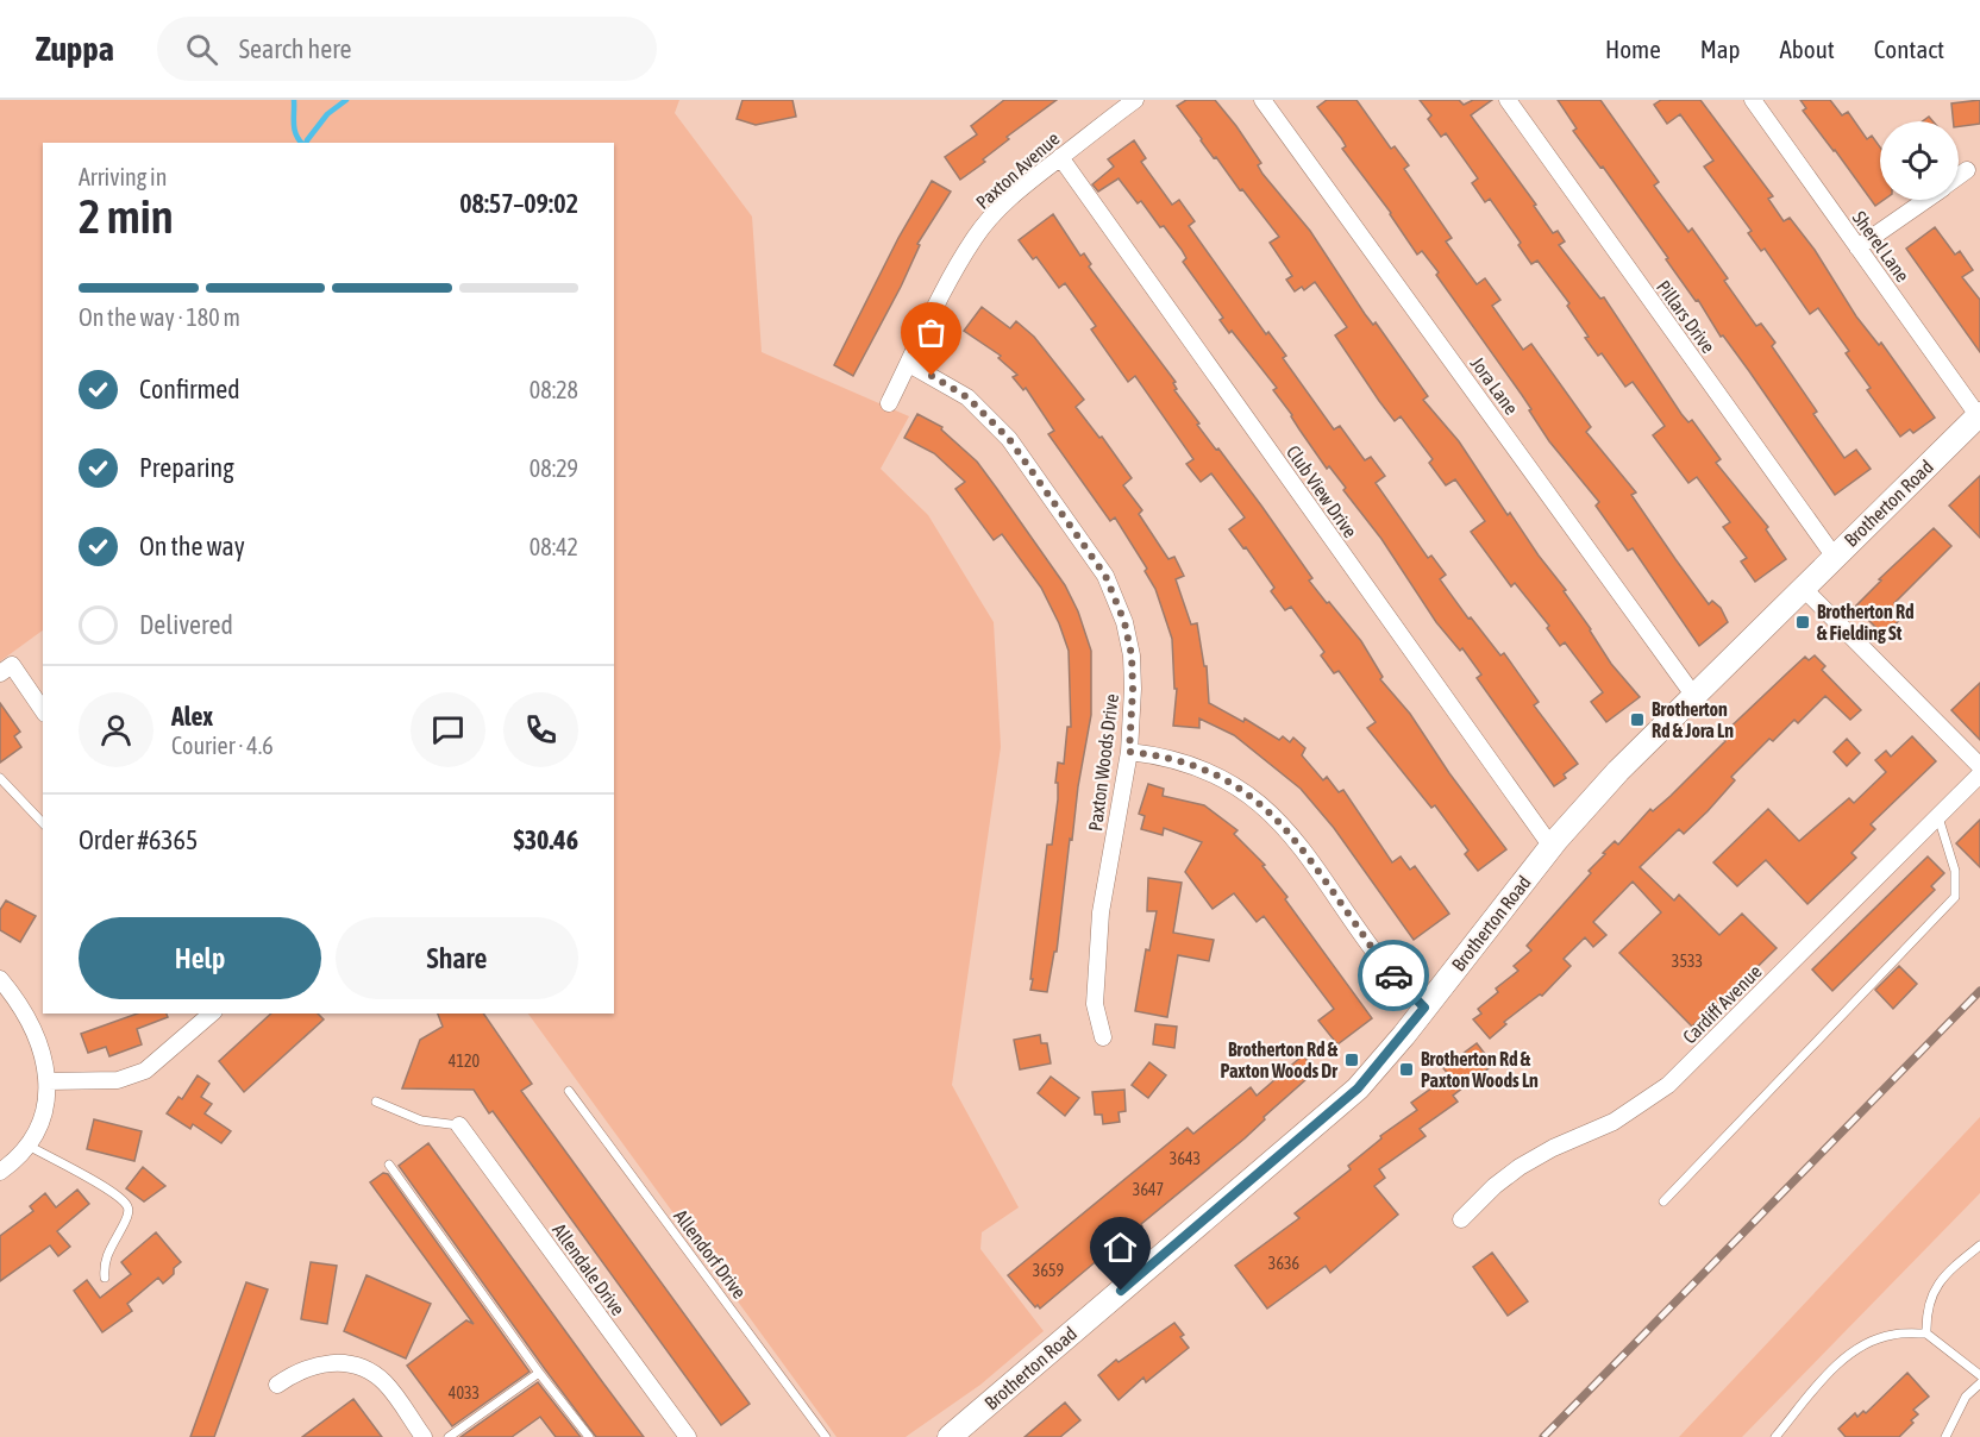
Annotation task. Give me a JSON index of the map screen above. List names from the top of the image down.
{
  "streets": {
    "street": [
      "Paxton Avenue",
      "Sherel Lane",
      "Pillars Drive",
      "Jora Lane",
      "Club View Drive",
      "Brotherton Road",
      "Paxton Woods Drive",
      "Cardiff Avenue",
      "Allendale Drive"
    ],
    "lane": ["Allendorf Drive"]
  },
  "crossings": [
    ["Paxton Avenue", "Club View Drive"],
    ["Paxton Avenue", "Paxton Woods Drive"],
    ["Sherel Lane", "Brotherton Road"],
    ["Pillars Drive", "Brotherton Road"],
    ["Jora Lane", "Brotherton Road"],
    ["Club View Drive", "Brotherton Road"]
  ],
  "places": {
    "transit": [
      "Brotherton Rd & Fielding St",
      "Brotherton Rd & Jora Ln",
      "Brotherton Rd & Paxton Woods Dr",
      "Brotherton Rd & Paxton Woods Ln"
    ]
  },
  "house_numbers": [
    "3533",
    "4120",
    "3643",
    "3647",
    "3636",
    "3659",
    "4033"
  ],
  "page": {
    "header": "Zuppa",
    "search": "Search here",
    "nav": [
      "Home",
      "Map",
      "About",
      "Contact"
    ],
    "heading": ["2 min", "Arriving in", "08:57–09:02"],
    "panel": [
      "Alex",
      "Courier · 4.6",
      "Order #6365",
      "$30.46"
    ],
    "bar": "On the way · 180 m",
    "list": [
      ["Confirmed", "08:28"],
      ["Preparing", "08:29"],
      ["On the way", "08:42"],
      "Delivered"
    ],
    "buttons": ["Help", "Share"]
  }
}
